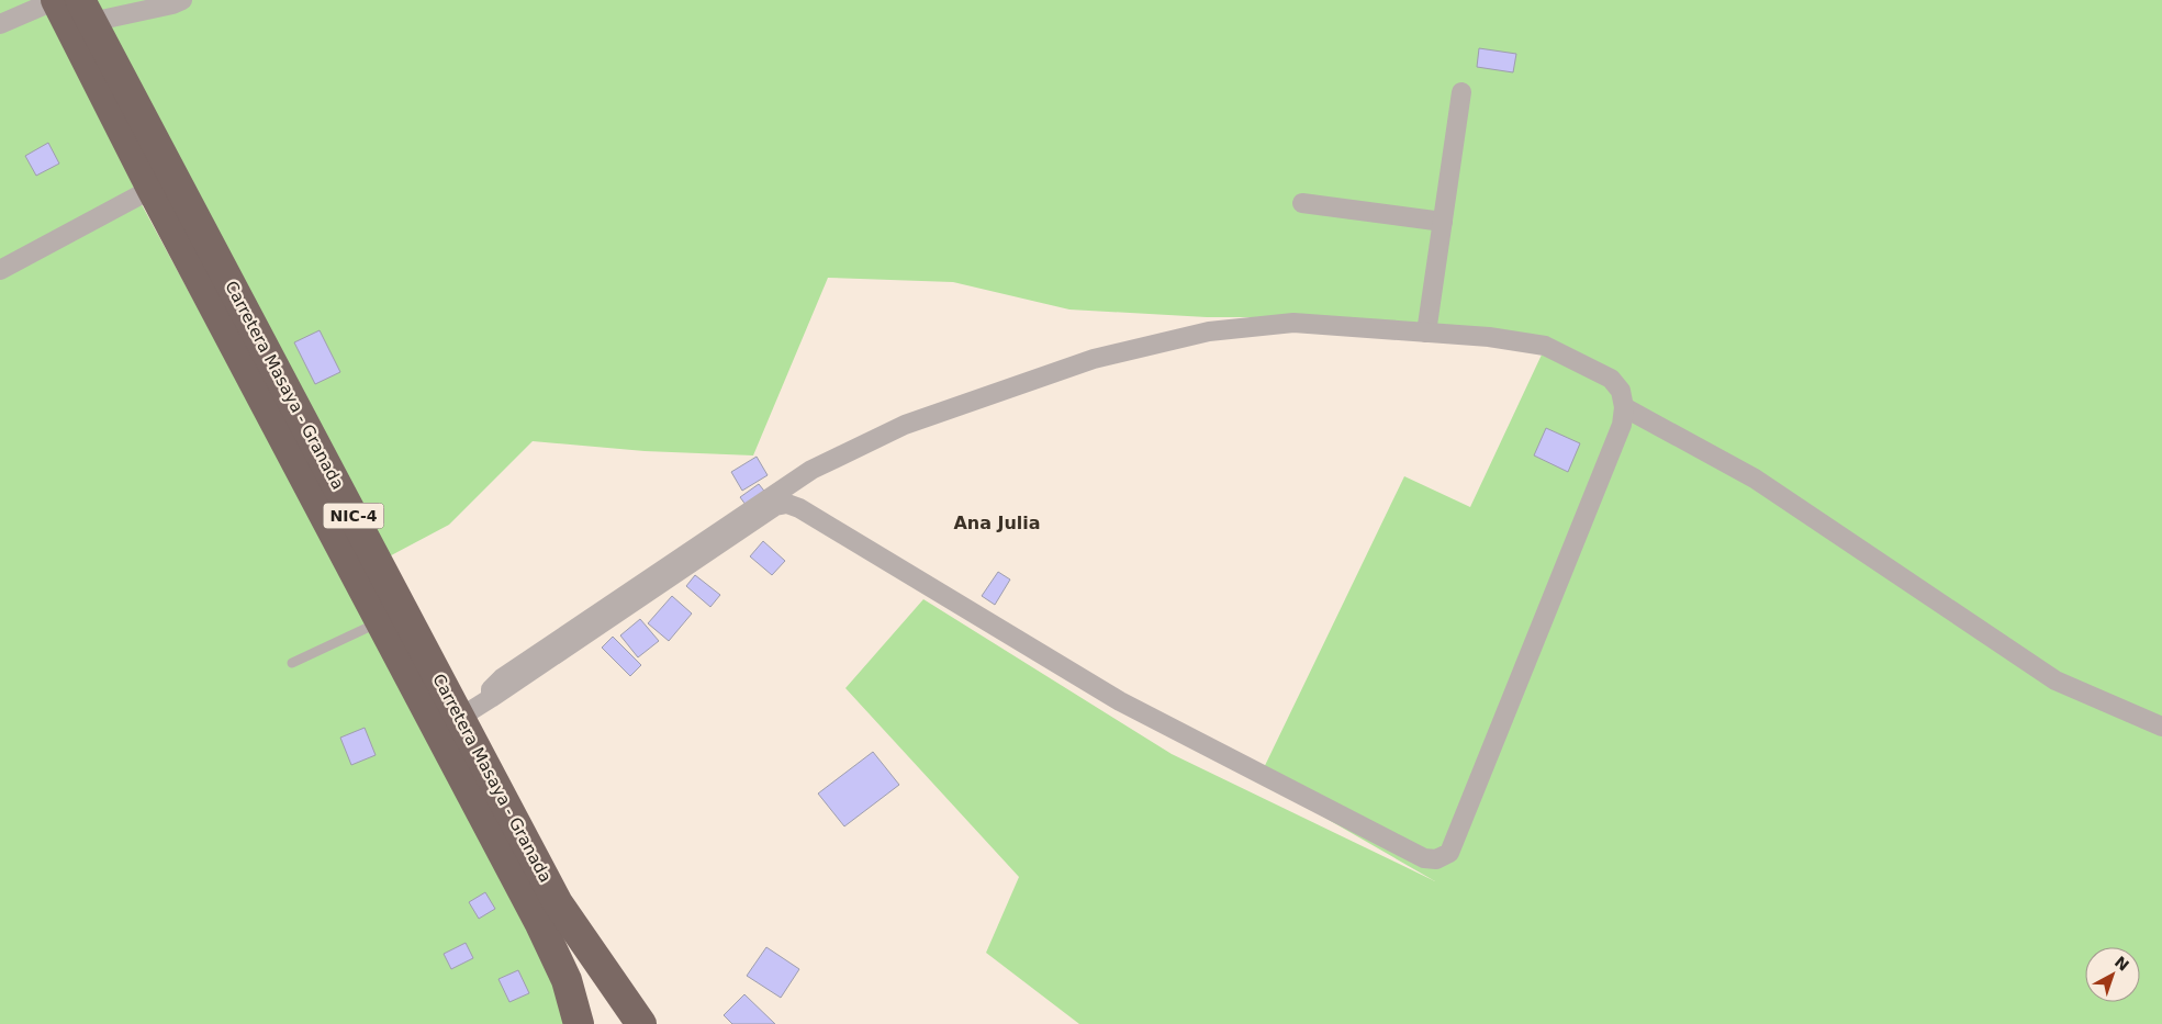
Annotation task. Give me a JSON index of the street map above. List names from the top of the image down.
{
  "streets": {
    "highway": ["Carretera Masaya - Granada", "NIC-4"]
  },
  "districts": ["Ana Julia"],
  "north": "top right"
}
